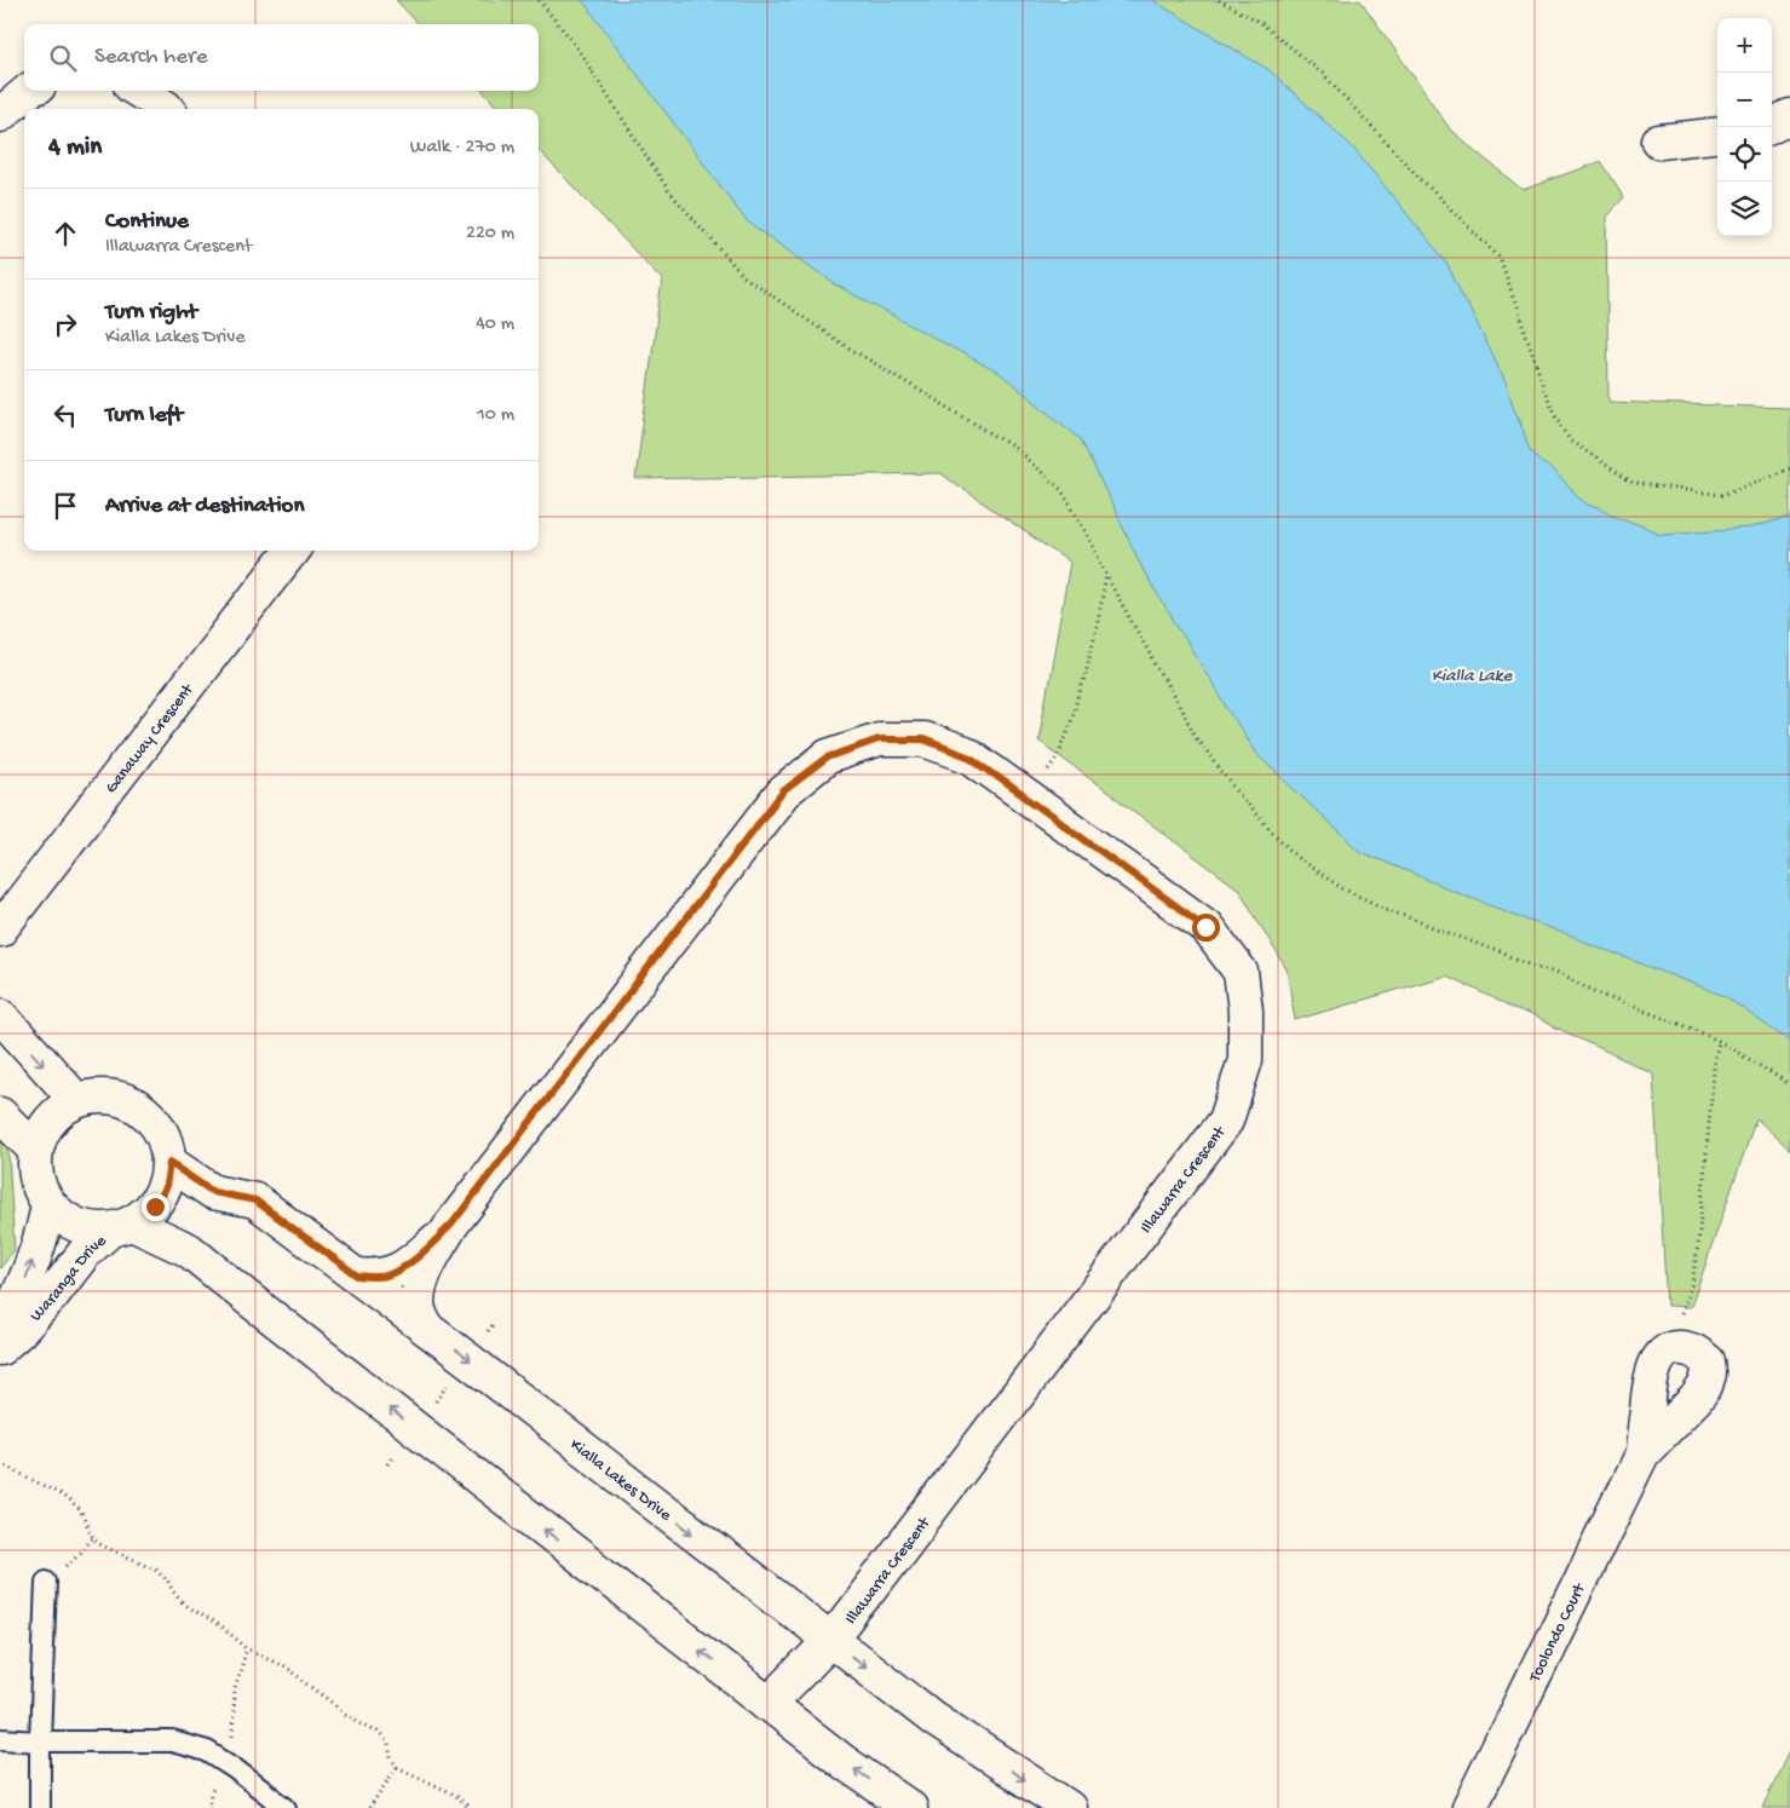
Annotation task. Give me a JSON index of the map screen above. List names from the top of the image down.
{
  "streets": {
    "street": [
      "Ganaway Crescent",
      "Illawarra Crescent",
      "Waranga Drive",
      "Kialla Lakes Drive",
      "Toolondo Court"
    ]
  },
  "crossings": [
    ["Illawarra Crescent", "Kialla Lakes Drive"],
    ["Waranga Drive", "Kialla Lakes Drive"]
  ],
  "one_way": ["Waranga Drive"],
  "water": ["Kialla Lake"],
  "page": {
    "map_buttons": ["+", "−"],
    "search": "Search here",
    "heading": ["4 min", "Walk · 270 m"],
    "list": [
      ["Continue", "Illawarra Crescent", "220 m"],
      ["Turn right", "Kialla Lakes Drive", "40 m"],
      ["Turn left", "10 m"],
      "Arrive at destination"
    ]
  }
}
